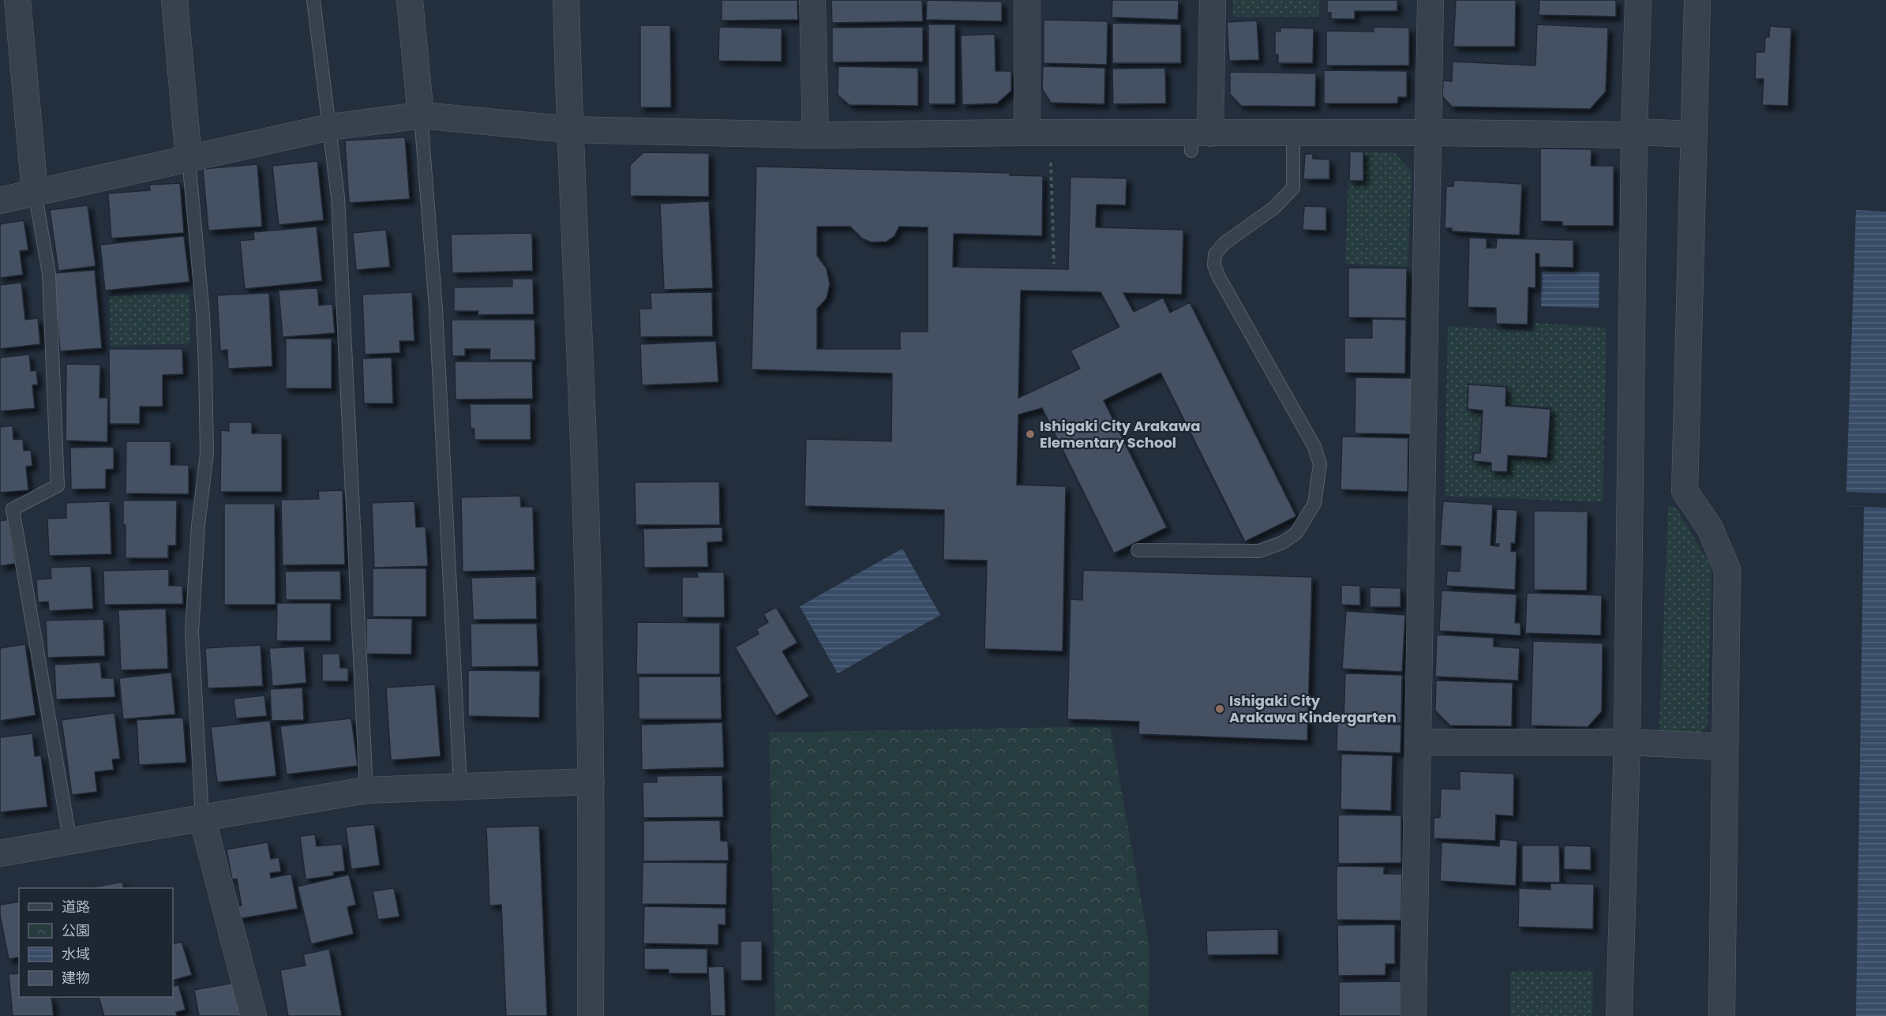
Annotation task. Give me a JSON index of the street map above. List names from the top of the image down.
{
  "places": ["Ishigaki City Arakawa Elementary School", "Ishigaki City Arakawa Kindergarten"],
  "legend": [
    "道路",
    "公園",
    "水域",
    "建物"
  ]
}
